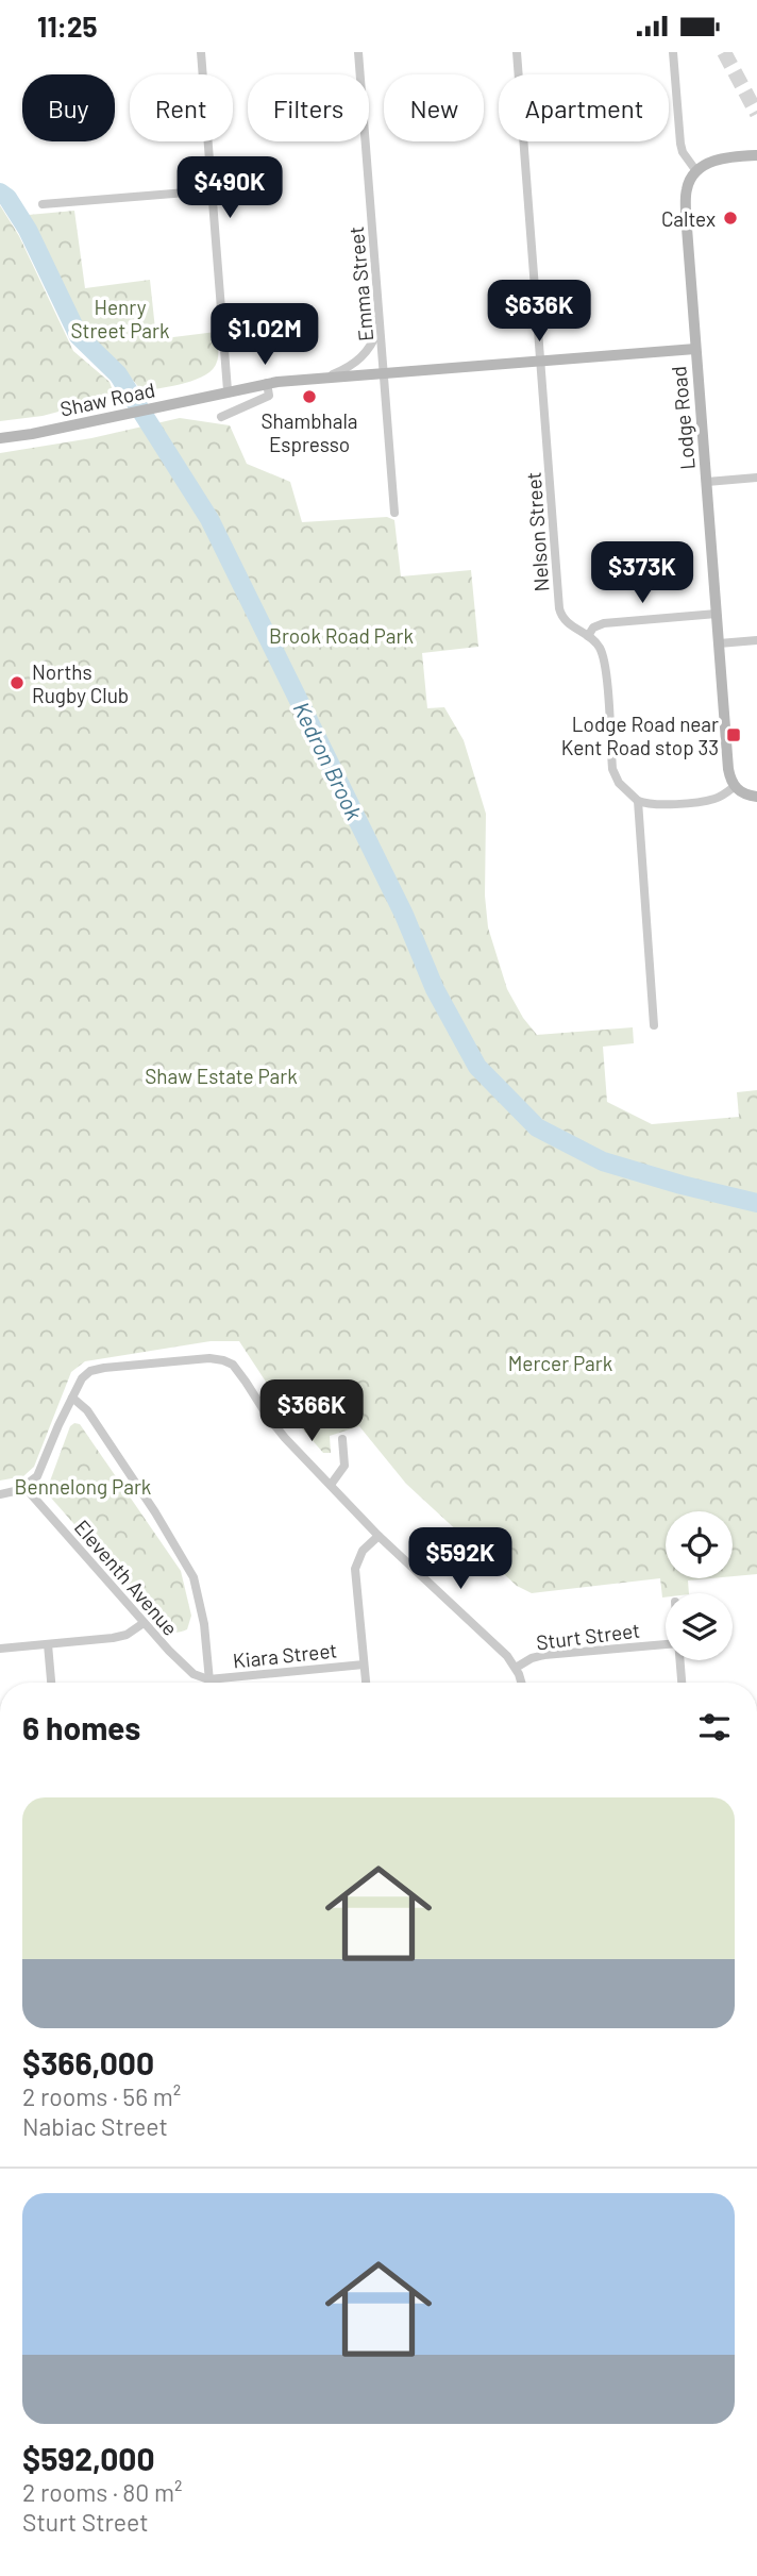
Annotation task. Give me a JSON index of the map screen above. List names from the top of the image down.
{
  "streets": {
    "street": [
      "Emma Street",
      "Shaw Road",
      "Lodge Road",
      "Nelson Street",
      "Eleventh Avenue",
      "Sturt Street",
      "Kiara Street"
    ]
  },
  "crossings": [
    ["Emma Street", "Shaw Road"],
    ["Shaw Road", "Lodge Road"],
    ["Shaw Road", "Nelson Street"],
    ["Eleventh Avenue", "Sturt Street"],
    ["Eleventh Avenue", "Kiara Street"]
  ],
  "water": ["Kedron Brook"],
  "parks": [
    "Henry Street Park",
    "Brook Road Park",
    "Shaw Estate Park",
    "Mercer Park",
    "Bennelong Park"
  ],
  "places": {
    "other": ["Caltex", "Shambhala Espresso", "Norths Rugby Club"],
    "transit": ["Lodge Road near Kent Road stop 33"]
  },
  "page": {
    "status": "11:25",
    "chip": [
      "Buy",
      "Rent",
      "Filters",
      "New",
      "Apartment"
    ],
    "price": [
      "$490K",
      "$636K",
      "$1.02M",
      "$373K",
      "$366K",
      "$592K"
    ],
    "heading": "6 homes",
    "list": [
      {
        "name": "$366,000",
        "note": "2 rooms · 56 m² · Nabiac Street"
      },
      {
        "name": "$592,000",
        "note": "2 rooms · 80 m² · Sturt Street"
      }
    ]
  }
}
